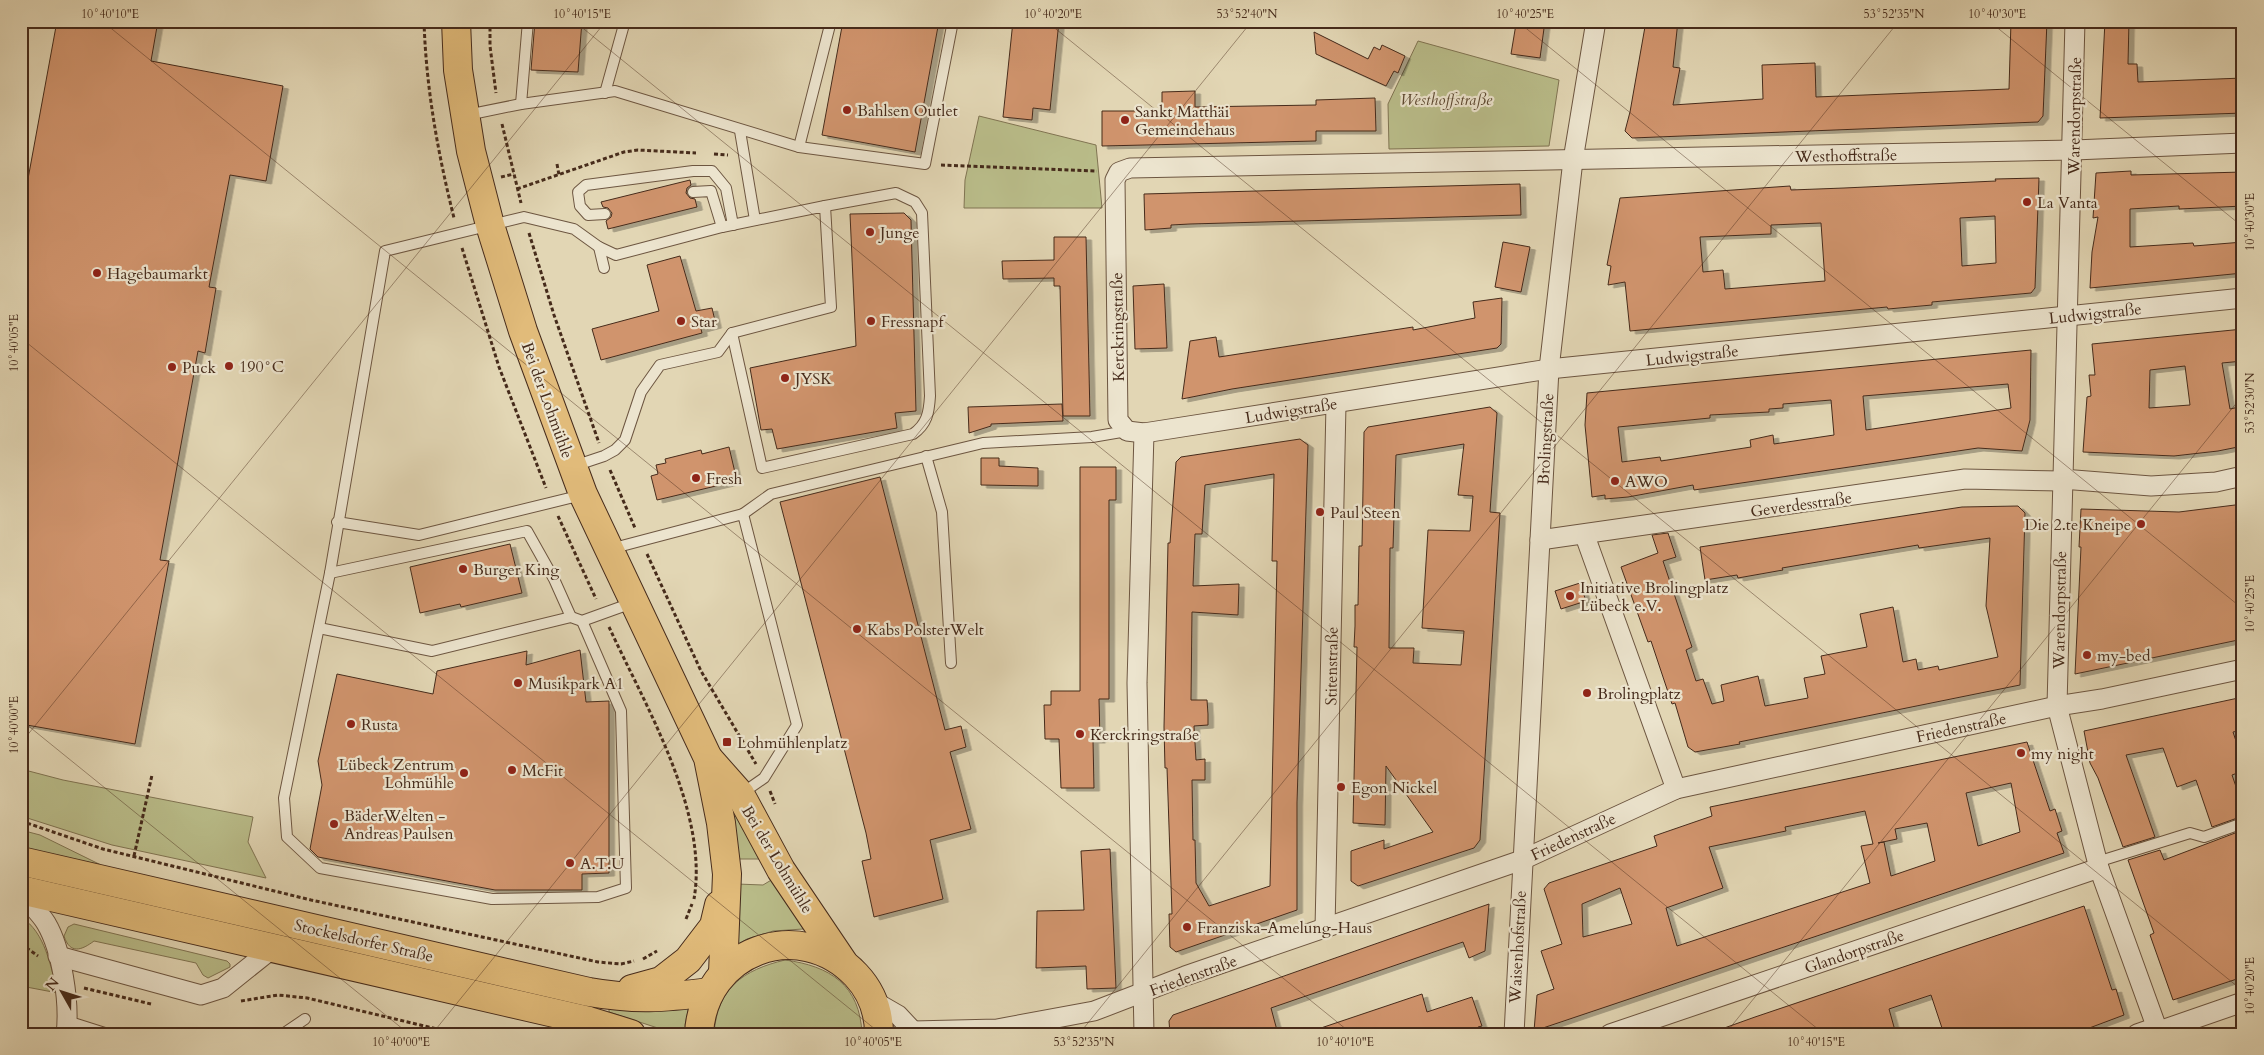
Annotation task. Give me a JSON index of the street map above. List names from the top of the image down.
{
  "streets": {
    "main road": ["Bei der Lohmühle", "Stockelsdorfer Straße"],
    "street": [
      "Warendorpstraße",
      "Westhoffstraße",
      "Ludwigstraße",
      "Kerckringstraße",
      "Brolingstraße",
      "Geverdesstraße",
      "Stitenstraße",
      "Friedenstraße",
      "Waisenhofstraße",
      "Glandorpstraße"
    ]
  },
  "crossings": [
    ["Warendorpstraße", "Westhoffstraße"],
    ["Warendorpstraße", "Ludwigstraße"],
    ["Warendorpstraße", "Geverdesstraße"],
    ["Warendorpstraße", "Friedenstraße"],
    ["Warendorpstraße", "Glandorpstraße"],
    ["Westhoffstraße", "Kerckringstraße"],
    ["Westhoffstraße", "Brolingstraße"],
    ["Ludwigstraße", "Kerckringstraße"],
    ["Ludwigstraße", "Brolingstraße"],
    ["Ludwigstraße", "Stitenstraße"],
    ["Kerckringstraße", "Friedenstraße"],
    ["Bei der Lohmühle", "Stockelsdorfer Straße"],
    ["Brolingstraße", "Geverdesstraße"],
    ["Brolingstraße", "Friedenstraße"],
    ["Brolingstraße", "Waisenhofstraße"],
    ["Stitenstraße", "Friedenstraße"],
    ["Friedenstraße", "Waisenhofstraße"]
  ],
  "parks": ["Westhoffstraße"],
  "places": {
    "other": [
      "Bahlsen Outlet",
      "Sankt Matthäi Gemeindehaus",
      "La Vanta",
      "Junge",
      "Hagebaumarkt",
      "Star",
      "Fressnapf",
      "190°C",
      "Puck",
      "JYSK",
      "Fresh",
      "AWO",
      "Paul Steen",
      "Die 2.te Kneipe",
      "Burger King",
      "Initiative Brolingplatz Lübeck e.V.",
      "Kabs PolsterWelt",
      "my-bed",
      "Musikpark A1",
      "Brolingplatz",
      "Rusta",
      "Kerckringstraße",
      "my night",
      "McFit",
      "Lübeck Zentrum Lohmühle",
      "Egon Nickel",
      "BäderWelten - Andreas Paulsen",
      "A.T.U",
      "Franziska-Amelung-Haus"
    ],
    "transit": ["Lohmühlenplatz"]
  },
  "north": "top left",
  "coordinates": [
    "10°40'10\"E",
    "10°40'15\"E",
    "10°40'20\"E",
    "53°52'40\"N",
    "10°40'25\"E",
    "53°52'35\"N",
    "10°40'30\"E",
    "10°40'05\"E",
    "53°52'30\"N",
    "10°40'00\"E"
  ]
}
